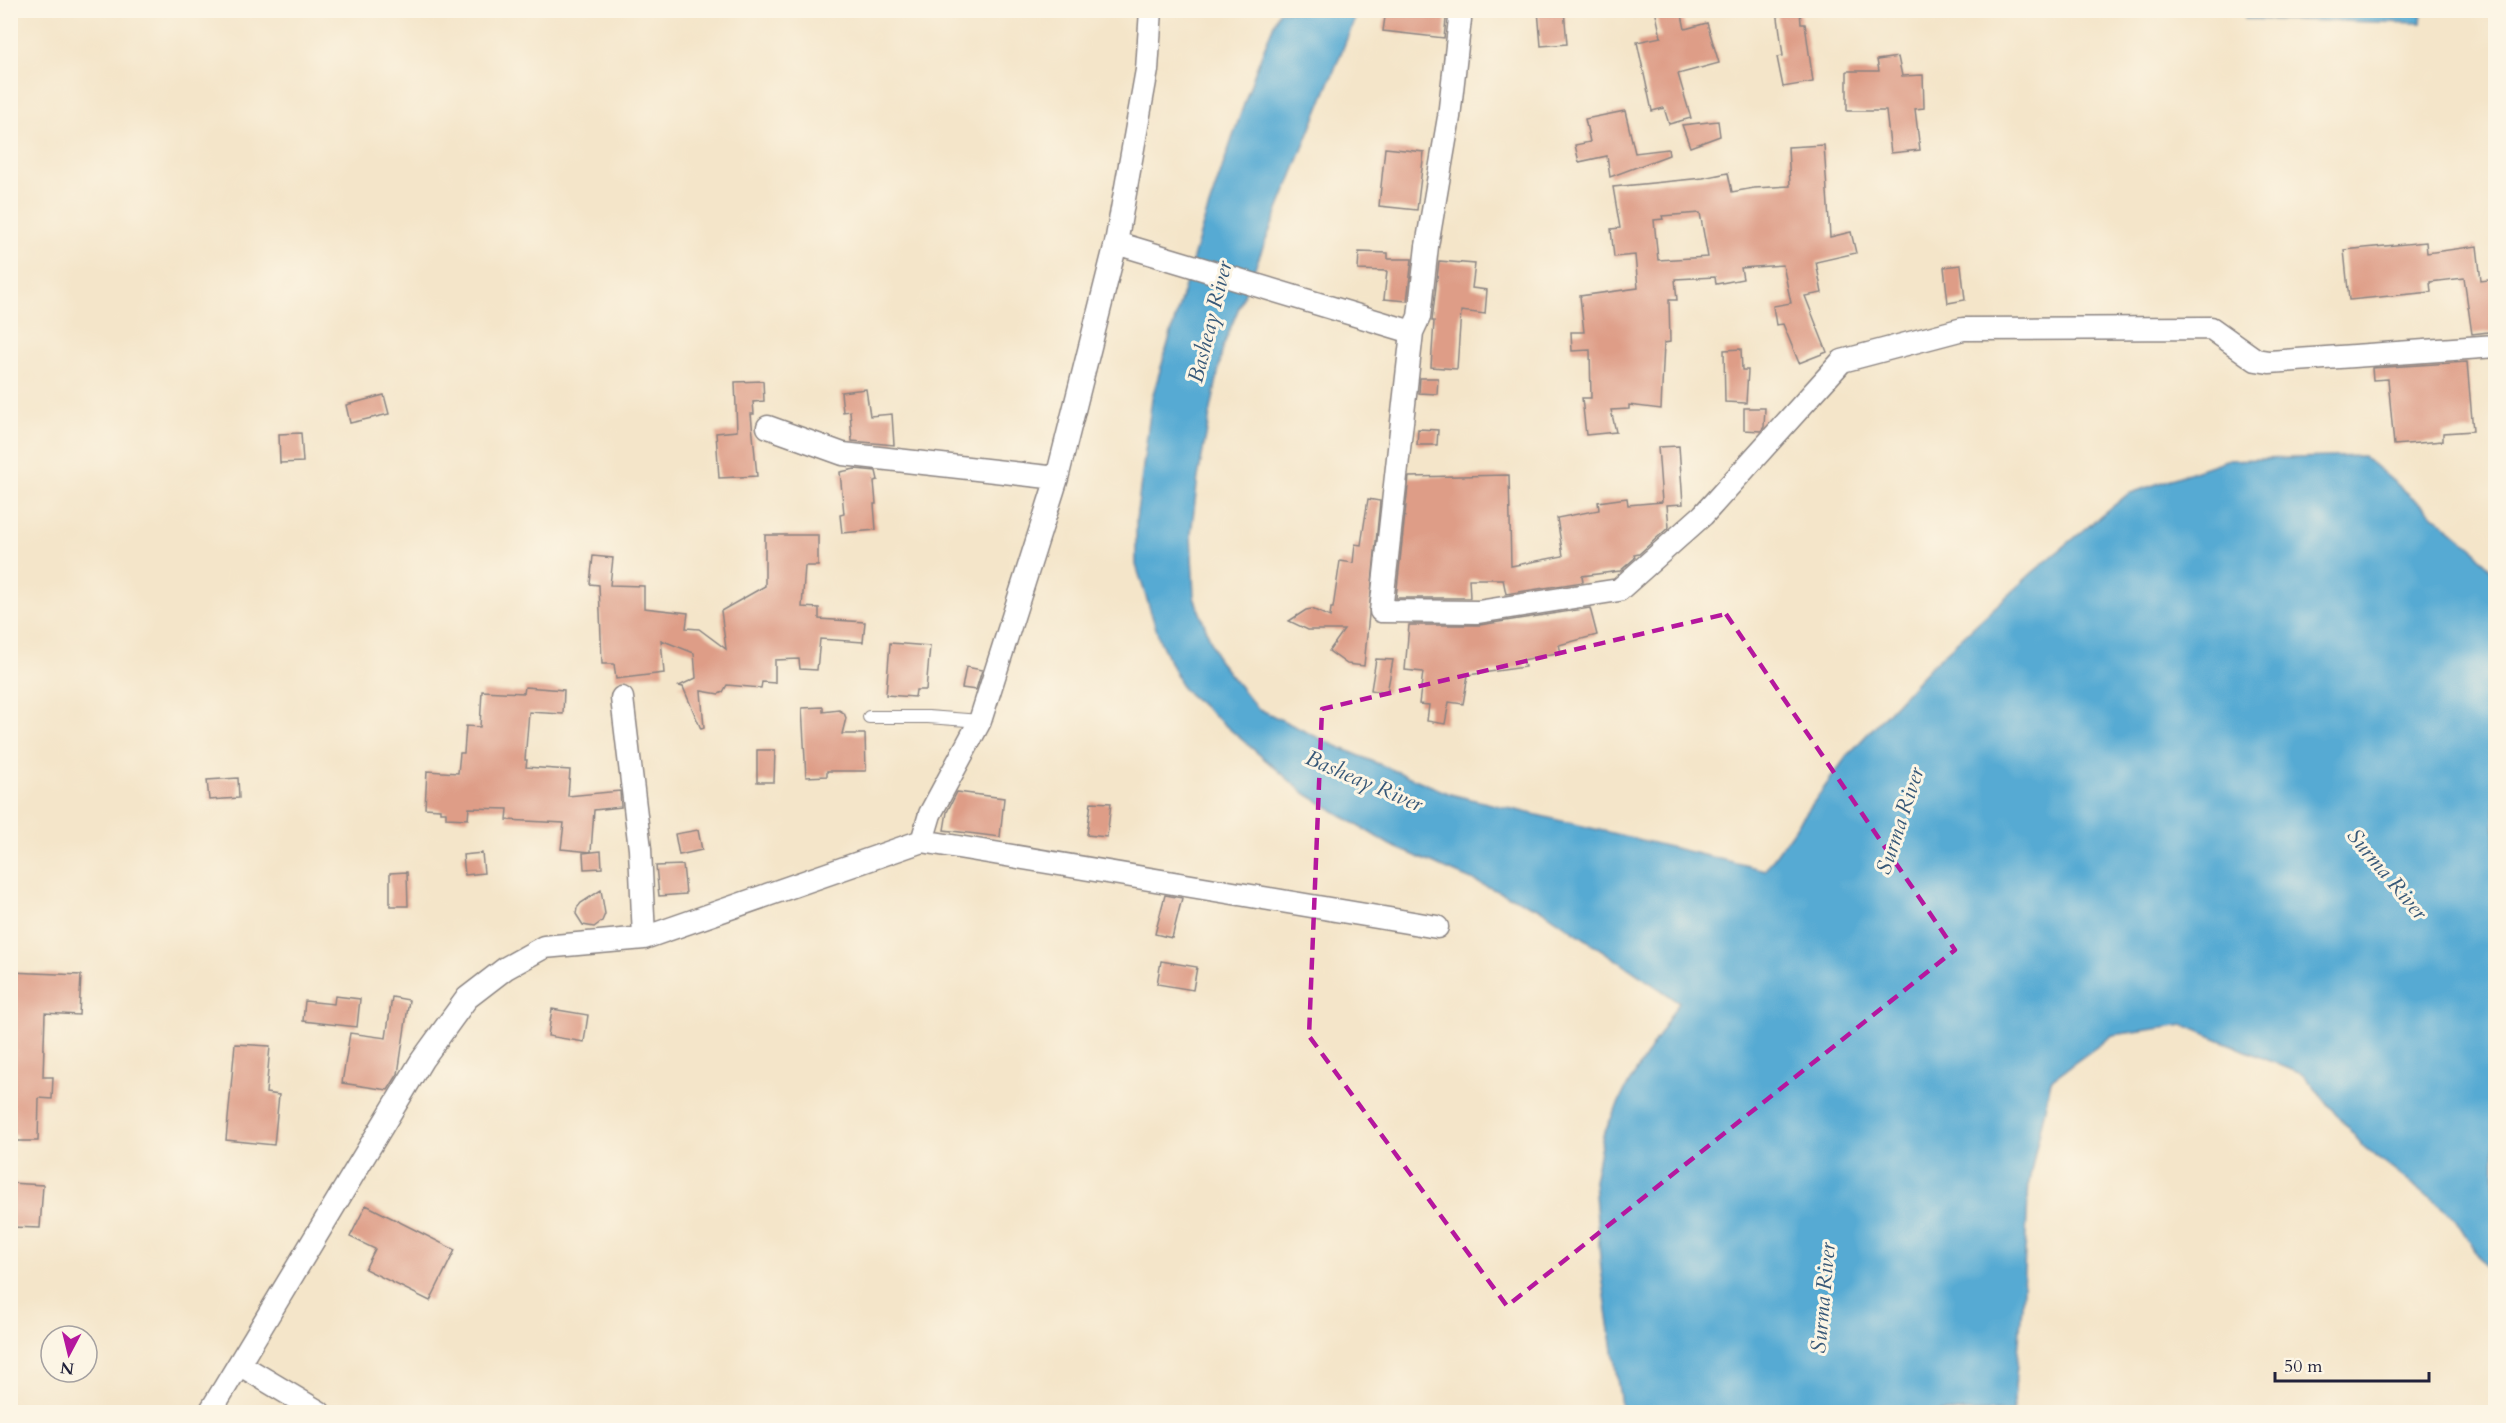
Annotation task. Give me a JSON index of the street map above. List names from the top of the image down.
{
  "water": ["Basheay River", "Surma River"],
  "scale_bar": "50 m",
  "north": "bottom"
}
